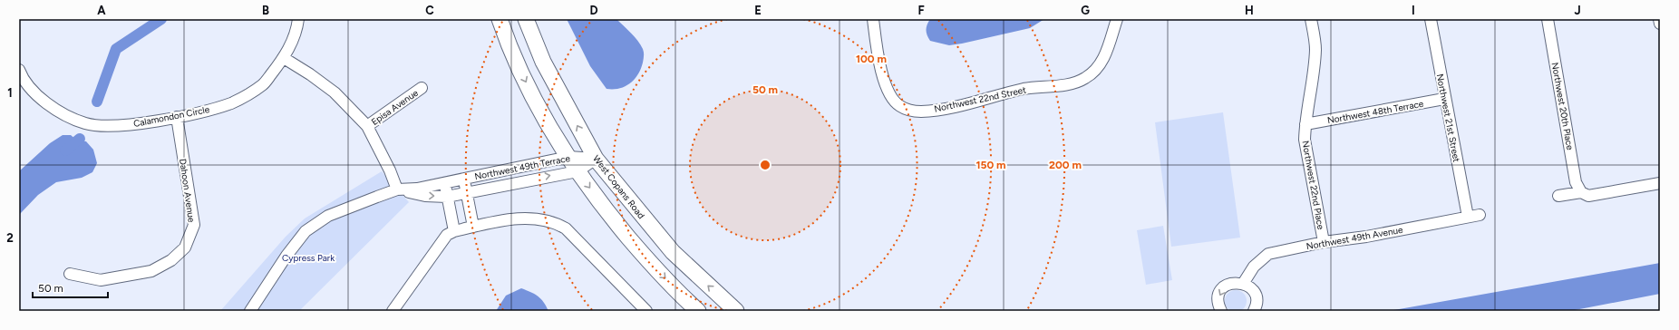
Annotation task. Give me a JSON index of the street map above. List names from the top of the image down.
{
  "streets": {
    "main road": ["West Copans Road"],
    "street": [
      "Northwest 22nd Street",
      "Northwest 20th Place",
      "Episa Avenue",
      "Northwest 48th Terrace",
      "Calamondon Circle",
      "Northwest 21st Street",
      "Northwest 49th Terrace",
      "Northwest 22nd Place",
      "Dahoon Avenue",
      "Northwest 49th Avenue"
    ]
  },
  "crossings": [
    ["Northwest 48th Terrace", "Northwest 21st Street"],
    ["Northwest 48th Terrace", "Northwest 22nd Place"],
    ["Calamondon Circle", "Dahoon Avenue"],
    ["Northwest 21st Street", "Northwest 49th Avenue"],
    ["Northwest 49th Terrace", "West Copans Road"],
    ["Northwest 22nd Place", "Northwest 49th Avenue"]
  ],
  "parks": ["Cypress Park"],
  "scale_bar": "50 m",
  "grid": {
    "columns": [
      "A",
      "B",
      "C",
      "D",
      "E",
      "F",
      "G",
      "H",
      "I",
      "J"
    ],
    "rows": ["1", "2"]
  },
  "rings": [
    "100 m",
    "50 m",
    "150 m",
    "200 m"
  ]
}
